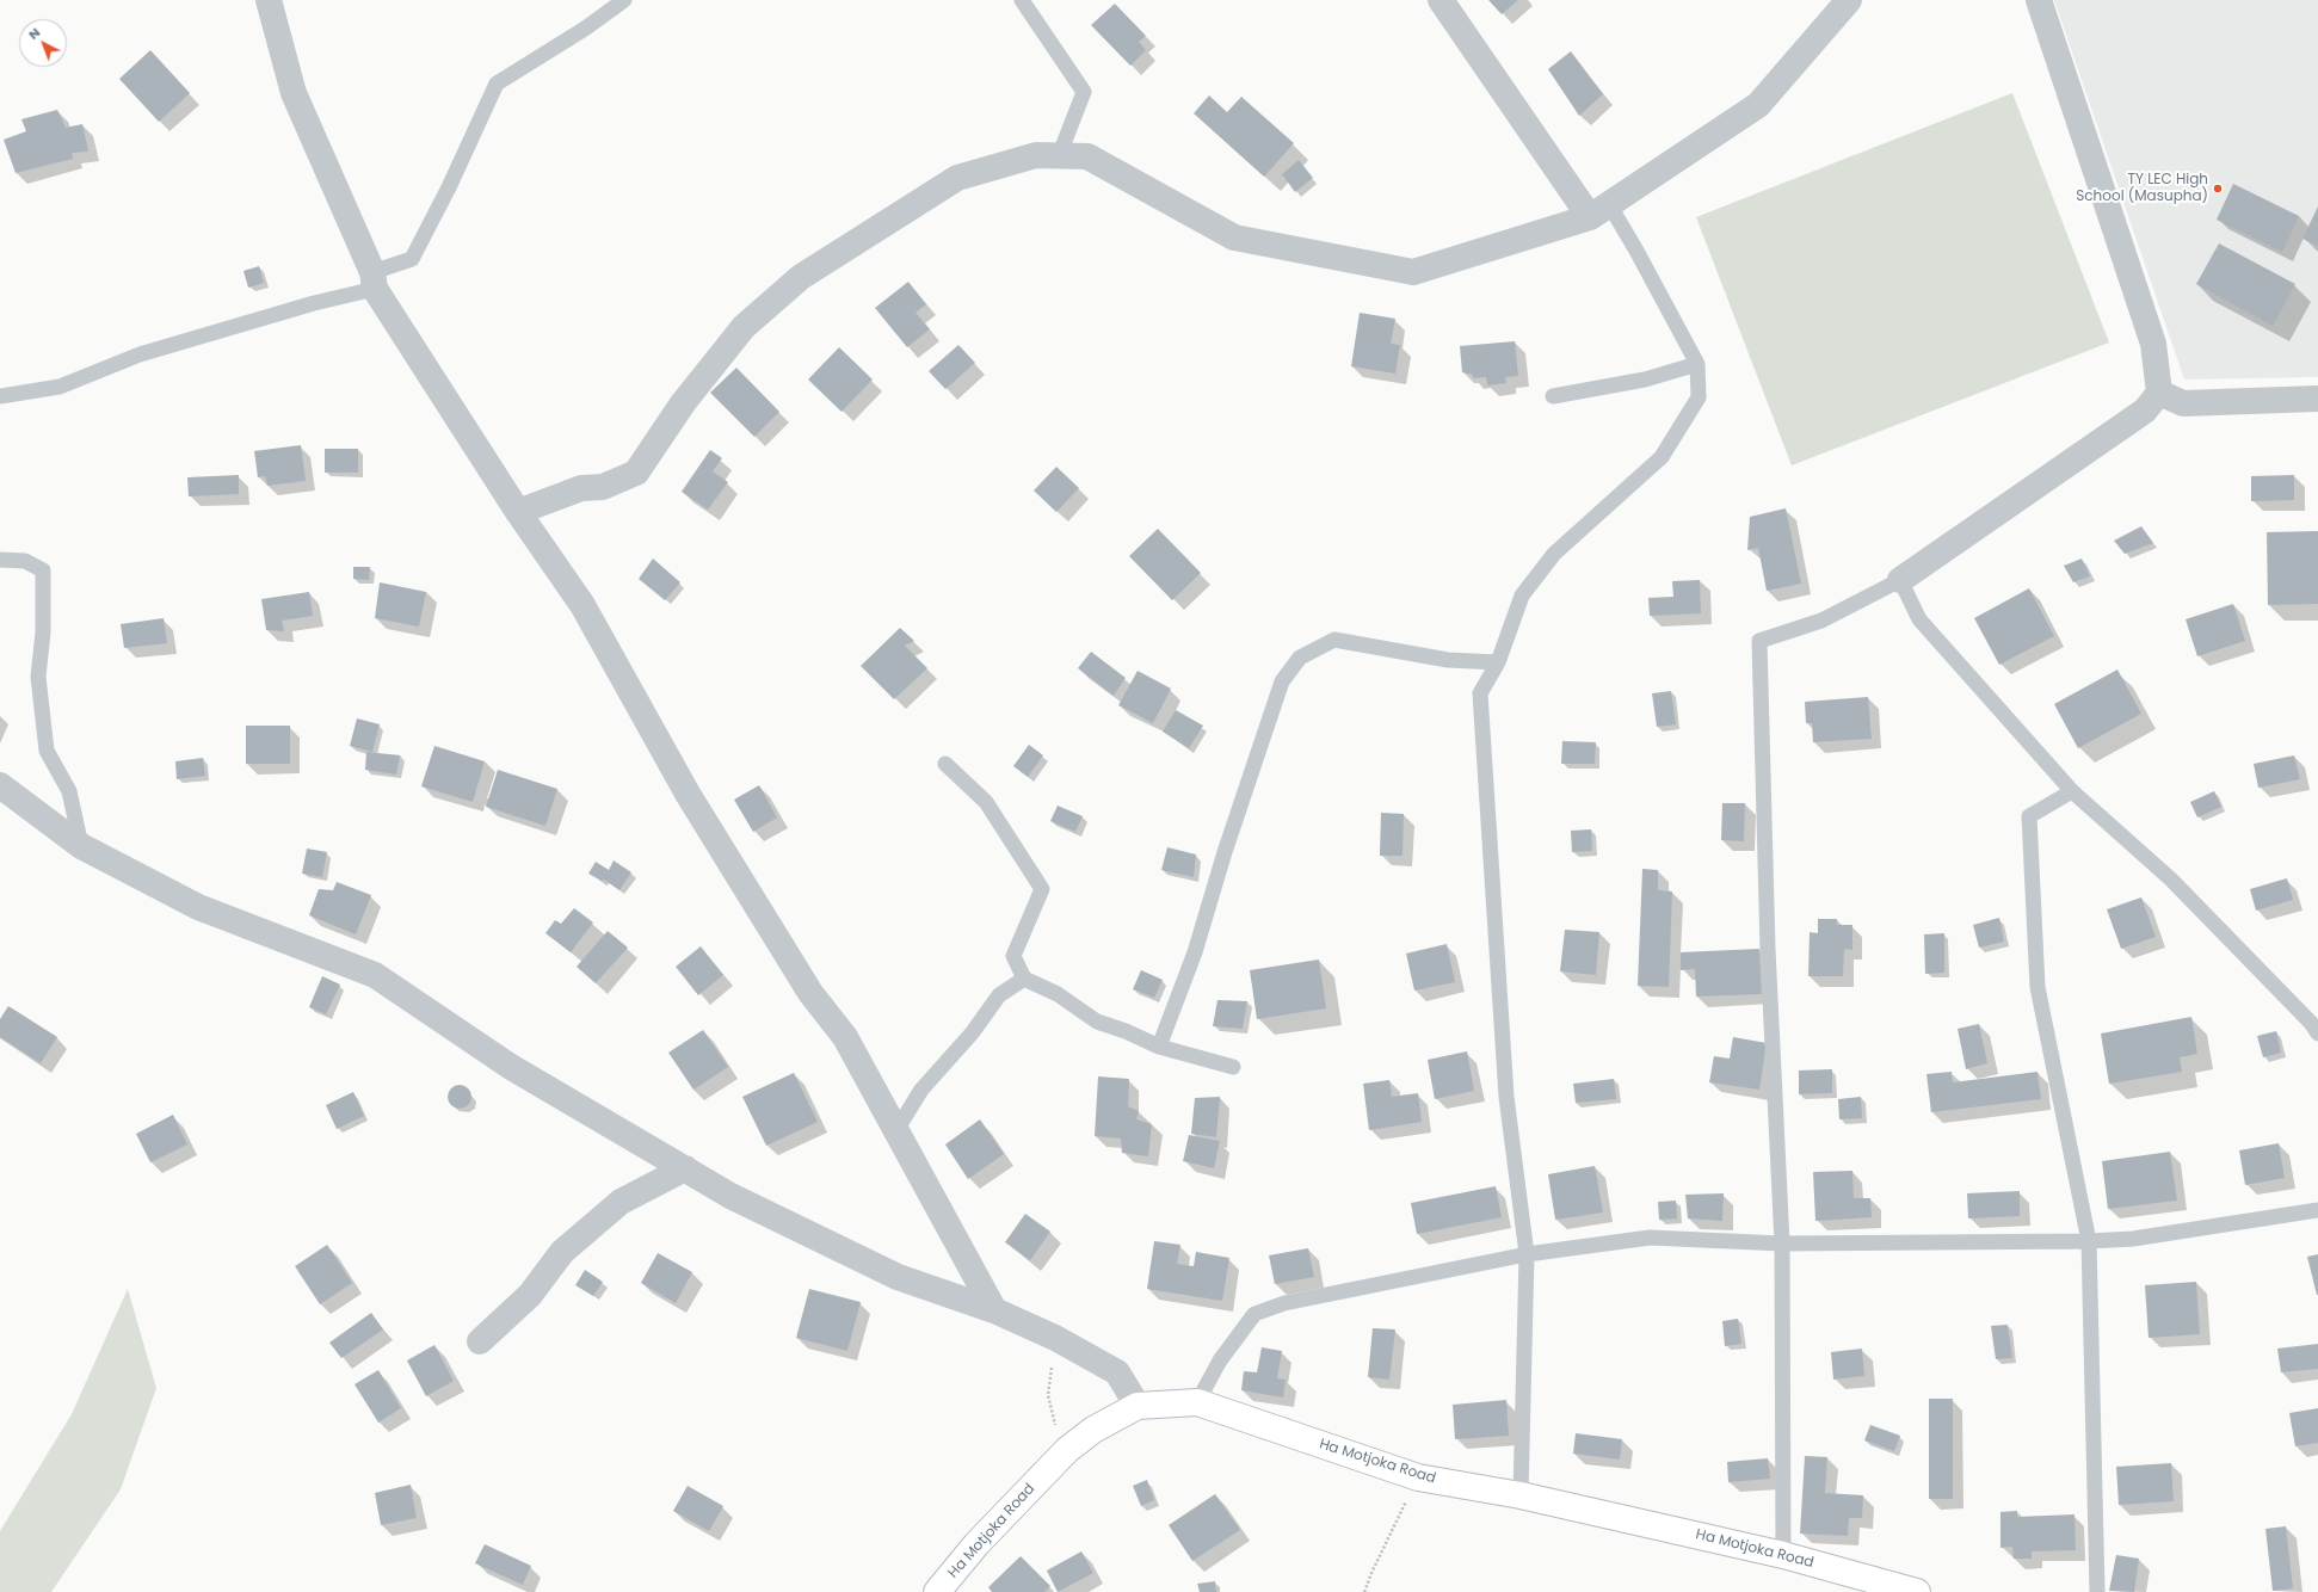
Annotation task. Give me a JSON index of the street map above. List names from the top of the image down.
{
  "streets": {
    "street": ["Ha Motjoka Road"]
  },
  "places": ["TY LEC High School (Masupha)"],
  "north": "top left"
}
